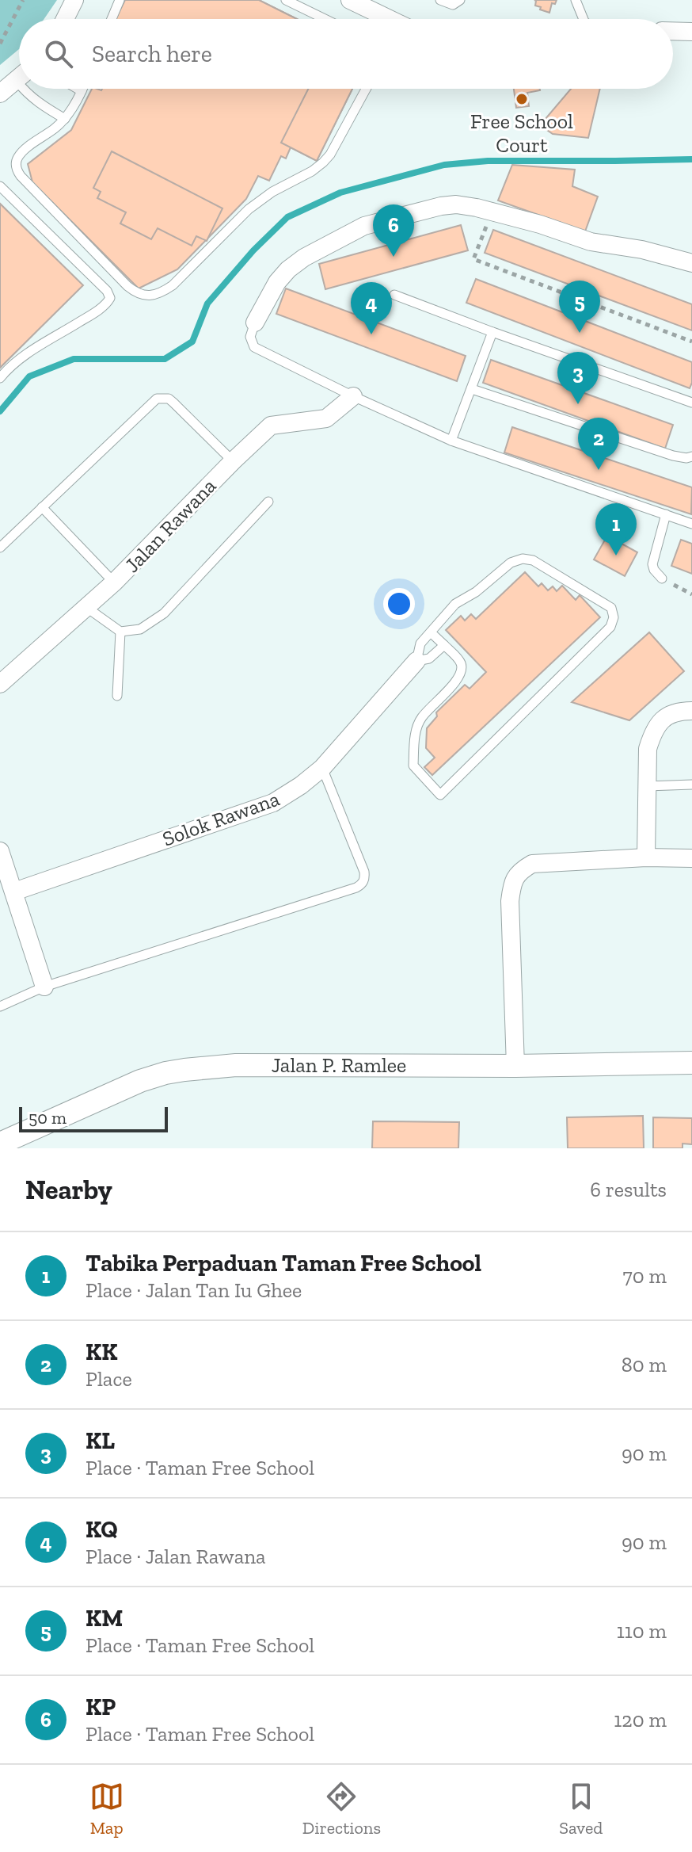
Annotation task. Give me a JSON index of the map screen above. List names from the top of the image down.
{
  "streets": {
    "street": ["Jalan Rawana", "Solok Rawana", "Jalan P. Ramlee"]
  },
  "places": ["Free School Court"],
  "scale_bar": "50 m",
  "page": {
    "search": "Search here",
    "pins": [
      "6",
      "5",
      "4",
      "3",
      "2",
      "1"
    ],
    "scale": "50 m",
    "heading": ["Nearby", "6 results"],
    "list": [
      {
        "mark": "1",
        "name": "Tabika Perpaduan Taman Free School",
        "note": "Place · Jalan Tan Iu Ghee",
        "value": "70 m"
      },
      {
        "mark": "2",
        "name": "KK",
        "note": "Place",
        "value": "80 m"
      },
      {
        "mark": "3",
        "name": "KL",
        "note": "Place · Taman Free School",
        "value": "90 m"
      },
      {
        "mark": "4",
        "name": "KQ",
        "note": "Place · Jalan Rawana",
        "value": "90 m"
      },
      {
        "mark": "5",
        "name": "KM",
        "note": "Place · Taman Free School",
        "value": "110 m"
      },
      {
        "mark": "6",
        "name": "KP",
        "note": "Place · Taman Free School",
        "value": "120 m"
      }
    ],
    "nav": ["Map", "Directions", "Saved"]
  }
}
